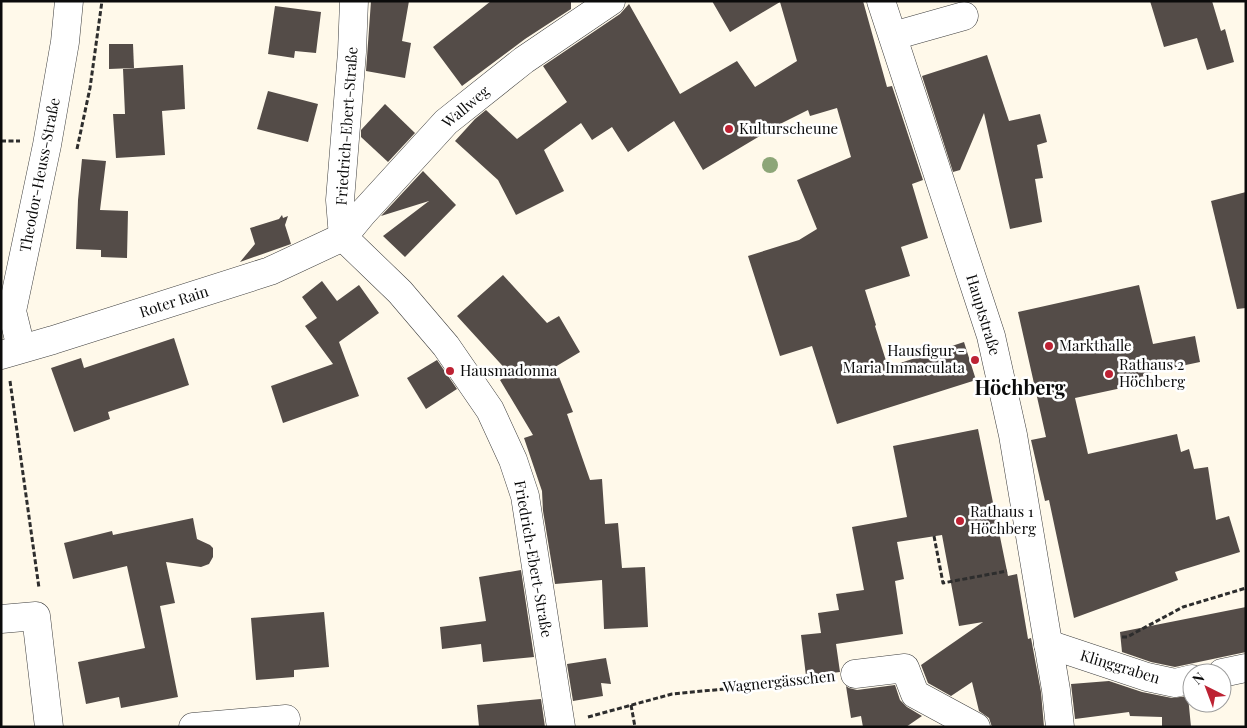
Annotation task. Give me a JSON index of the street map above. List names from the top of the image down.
{
  "streets": {
    "street": [
      "Wallweg",
      "Friedrich-Ebert-Straße",
      "Theodor-Heuss-Straße",
      "Roter Rain",
      "Hauptstraße",
      "Klinggraben",
      "Wagnergässchen"
    ]
  },
  "crossings": [
    ["Wallweg", "Friedrich-Ebert-Straße"],
    ["Wallweg", "Roter Rain"],
    ["Friedrich-Ebert-Straße", "Roter Rain"],
    ["Friedrich-Ebert-Straße", "Wagnergässchen"],
    ["Theodor-Heuss-Straße", "Roter Rain"],
    ["Hauptstraße", "Klinggraben"]
  ],
  "districts": ["Höchberg"],
  "places": [
    "Kulturscheune",
    "Markthalle",
    "Hausfigur - Maria Immaculata",
    "Hausmadonna",
    "Rathaus 2 Höchberg",
    "Rathaus 1 Höchberg"
  ],
  "north": "top left"
}
